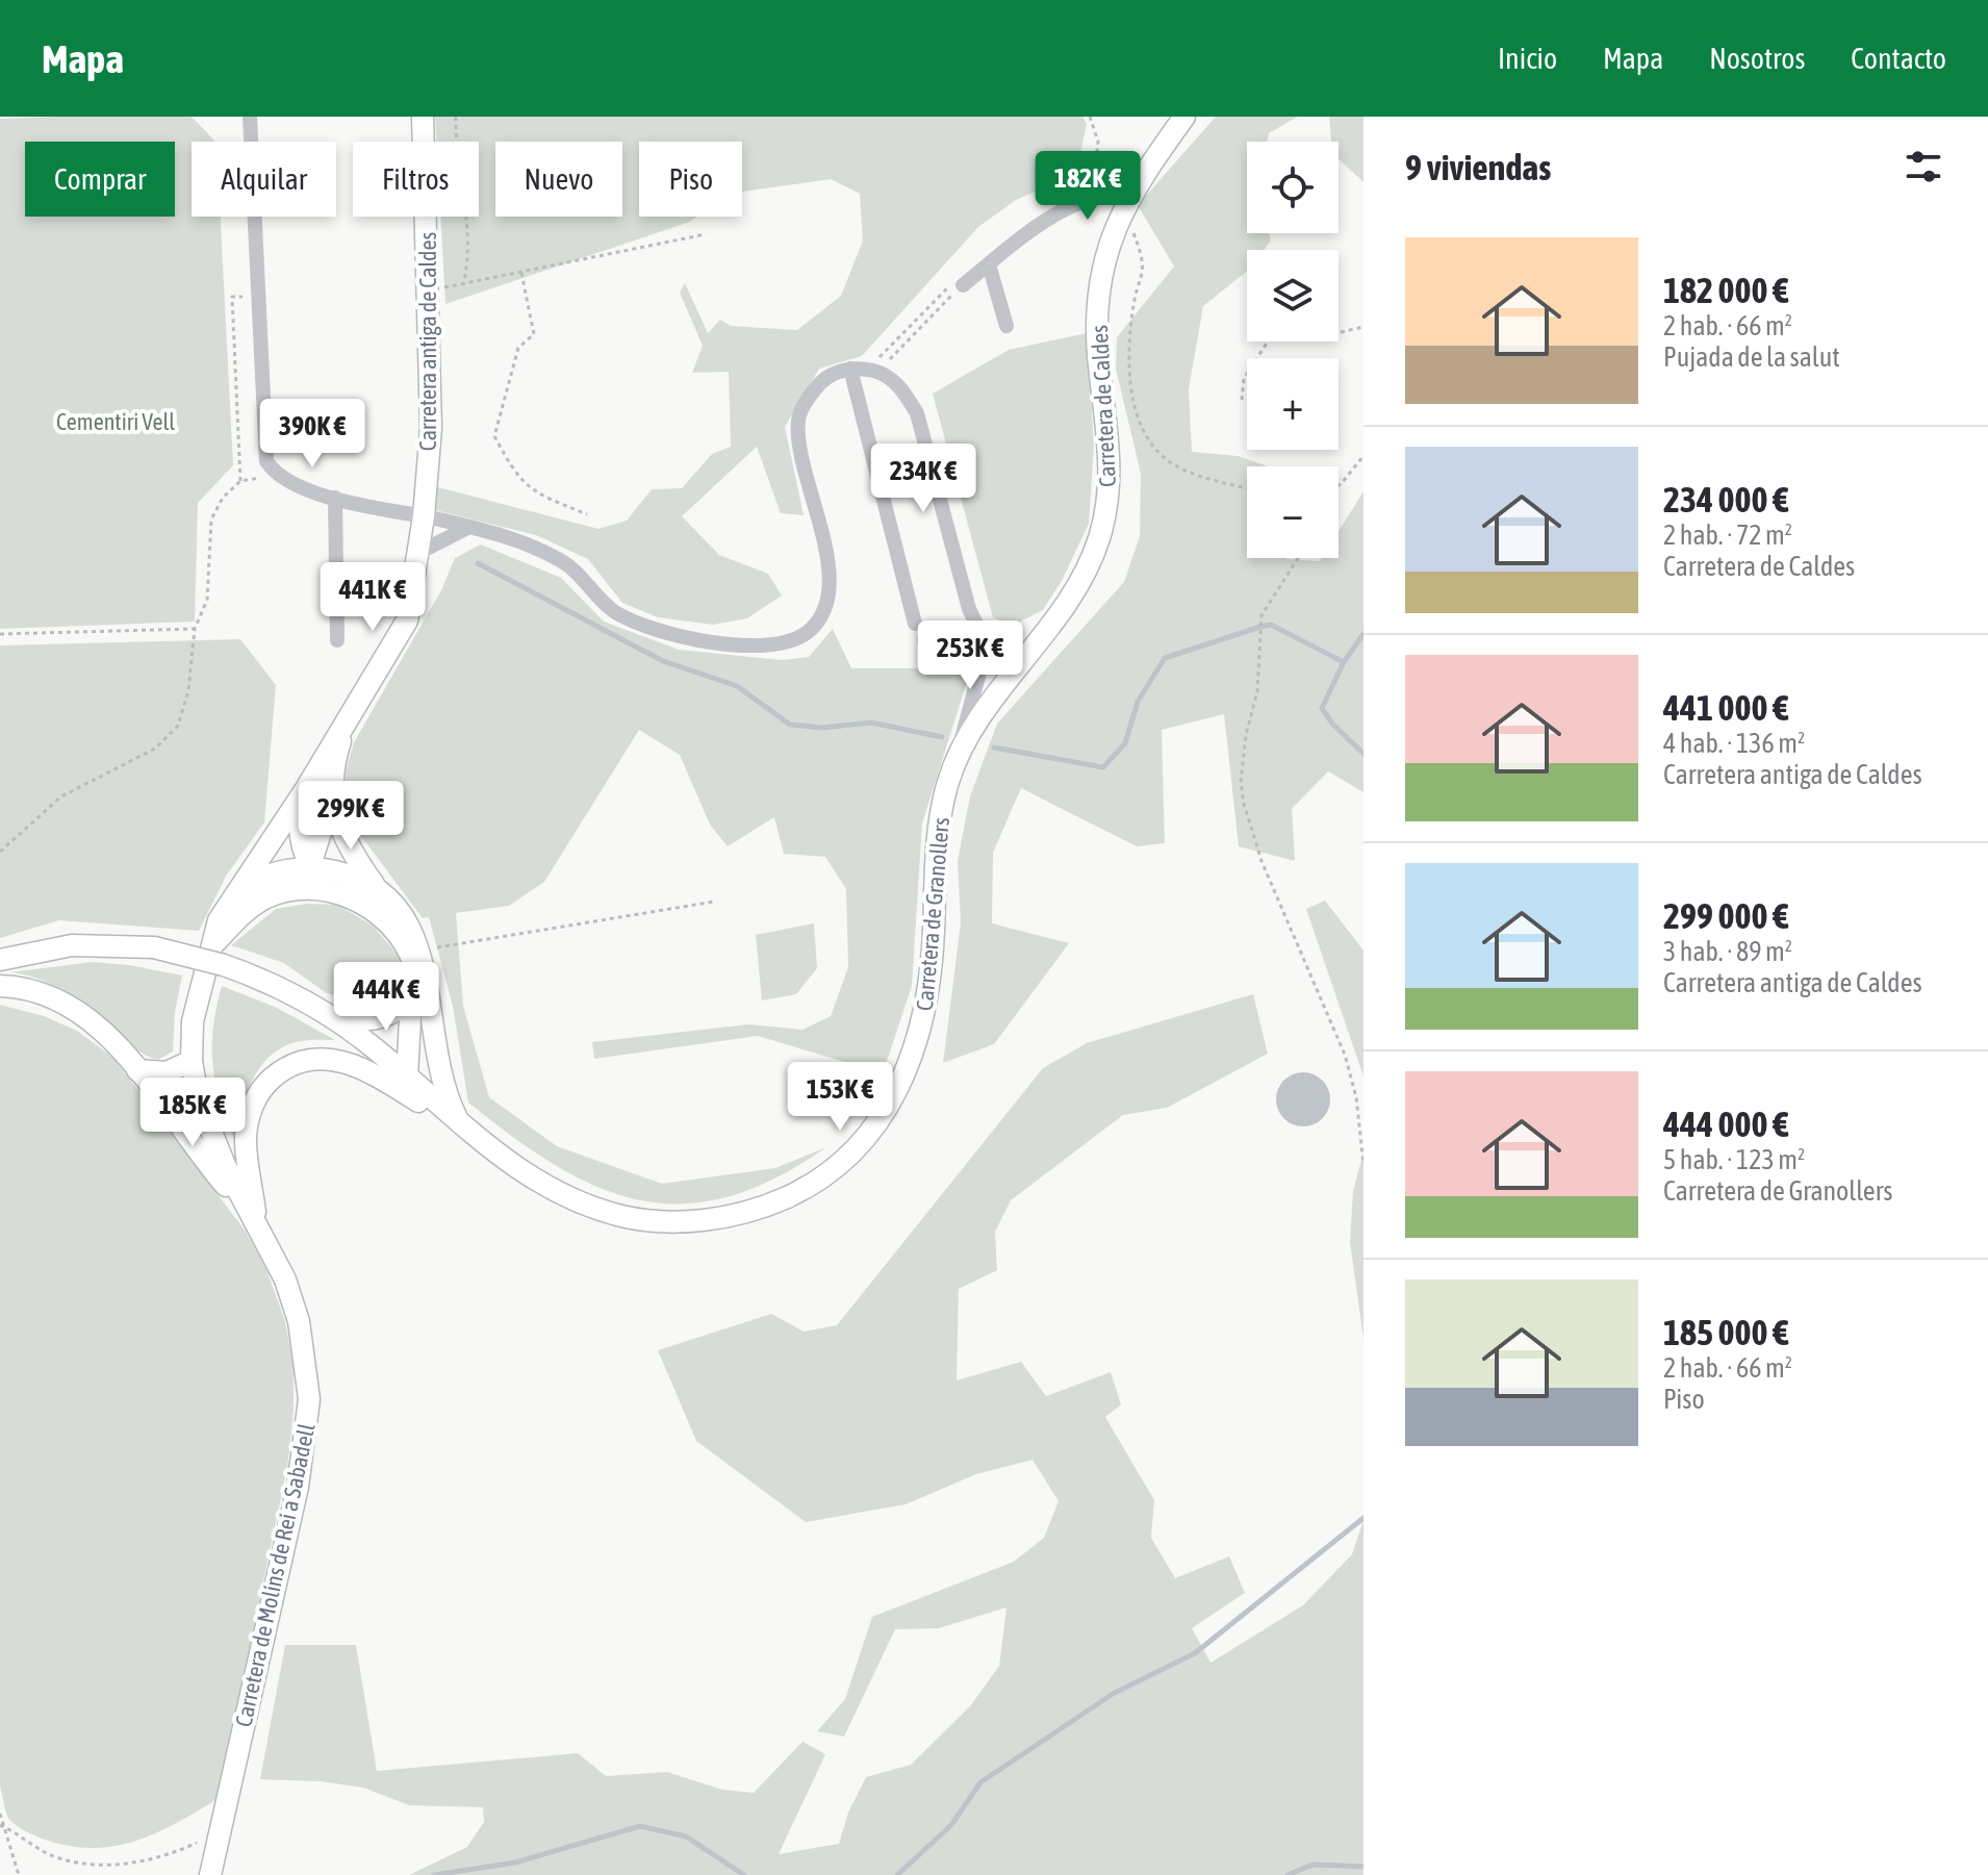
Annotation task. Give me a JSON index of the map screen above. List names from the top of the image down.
{
  "streets": {
    "main road": [
      "Carretera antiga de Caldes",
      "Carretera de Caldes",
      "Carretera de Granollers",
      "Carretera de Molins de Rei a Sabadell"
    ]
  },
  "crossings": [
    ["Carretera antiga de Caldes", "Carretera de Molins de Rei a Sabadell"],
    ["Carretera de Caldes", "Carretera de Granollers"]
  ],
  "parks": ["Cementiri Vell"],
  "page": {
    "header": "Mapa",
    "nav": [
      "Inicio",
      "Mapa",
      "Nosotros",
      "Contacto"
    ],
    "heading": "9 viviendas",
    "map_buttons": ["+", "−"],
    "chip": [
      "Comprar",
      "Alquilar",
      "Filtros",
      "Nuevo",
      "Piso"
    ],
    "price": [
      "182K €",
      "390K €",
      "234K €",
      "441K €",
      "253K €",
      "299K €",
      "444K €",
      "153K €",
      "185K €"
    ],
    "list": [
      {
        "name": "182 000 €",
        "note": "2 hab. · 66 m² · Pujada de la salut"
      },
      {
        "name": "234 000 €",
        "note": "2 hab. · 72 m² · Carretera de Caldes"
      },
      {
        "name": "441 000 €",
        "note": "4 hab. · 136 m² · Carretera antiga de Caldes"
      },
      {
        "name": "299 000 €",
        "note": "3 hab. · 89 m² · Carretera antiga de Caldes"
      },
      {
        "name": "444 000 €",
        "note": "5 hab. · 123 m² · Carretera de Granollers"
      },
      {
        "name": "185 000 €",
        "note": "2 hab. · 66 m² · Piso"
      }
    ]
  }
}
